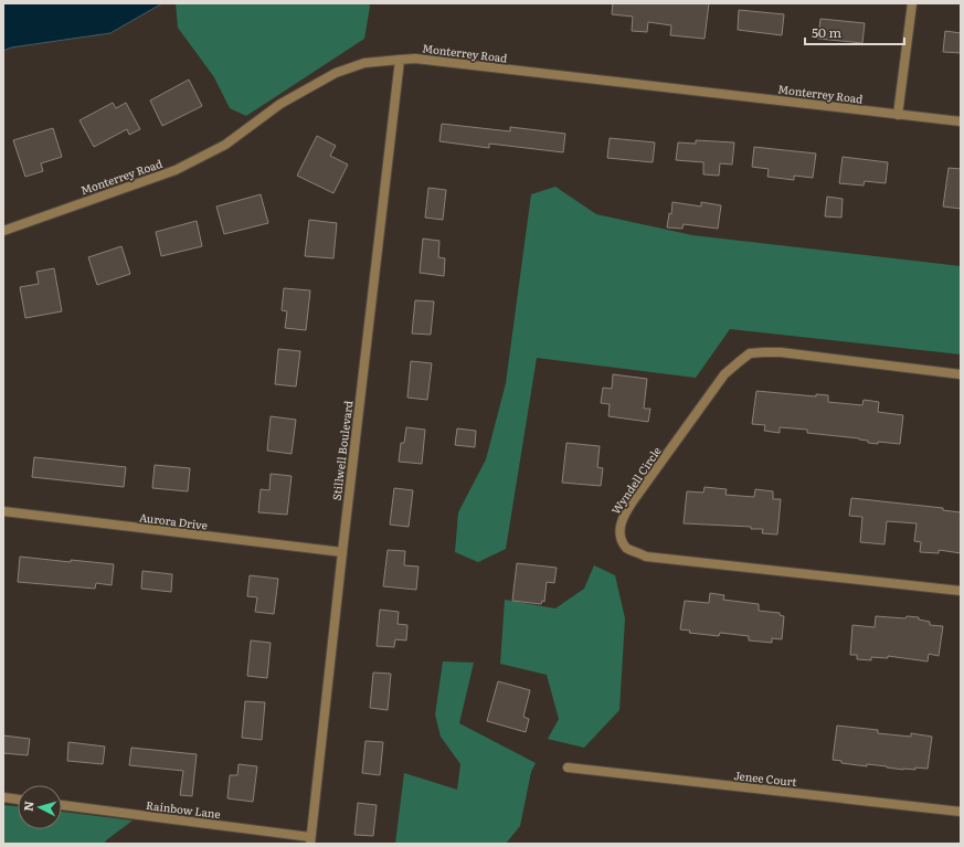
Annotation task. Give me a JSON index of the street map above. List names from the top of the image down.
{
  "streets": {
    "street": [
      "Monterrey Road",
      "Stillwell Boulevard",
      "Wyndell Circle",
      "Aurora Drive",
      "Jenee Court",
      "Rainbow Lane"
    ]
  },
  "crossings": [
    ["Monterrey Road", "Stillwell Boulevard"],
    ["Stillwell Boulevard", "Aurora Drive"],
    ["Stillwell Boulevard", "Rainbow Lane"]
  ],
  "scale_bar": "50 m",
  "north": "left"
}
